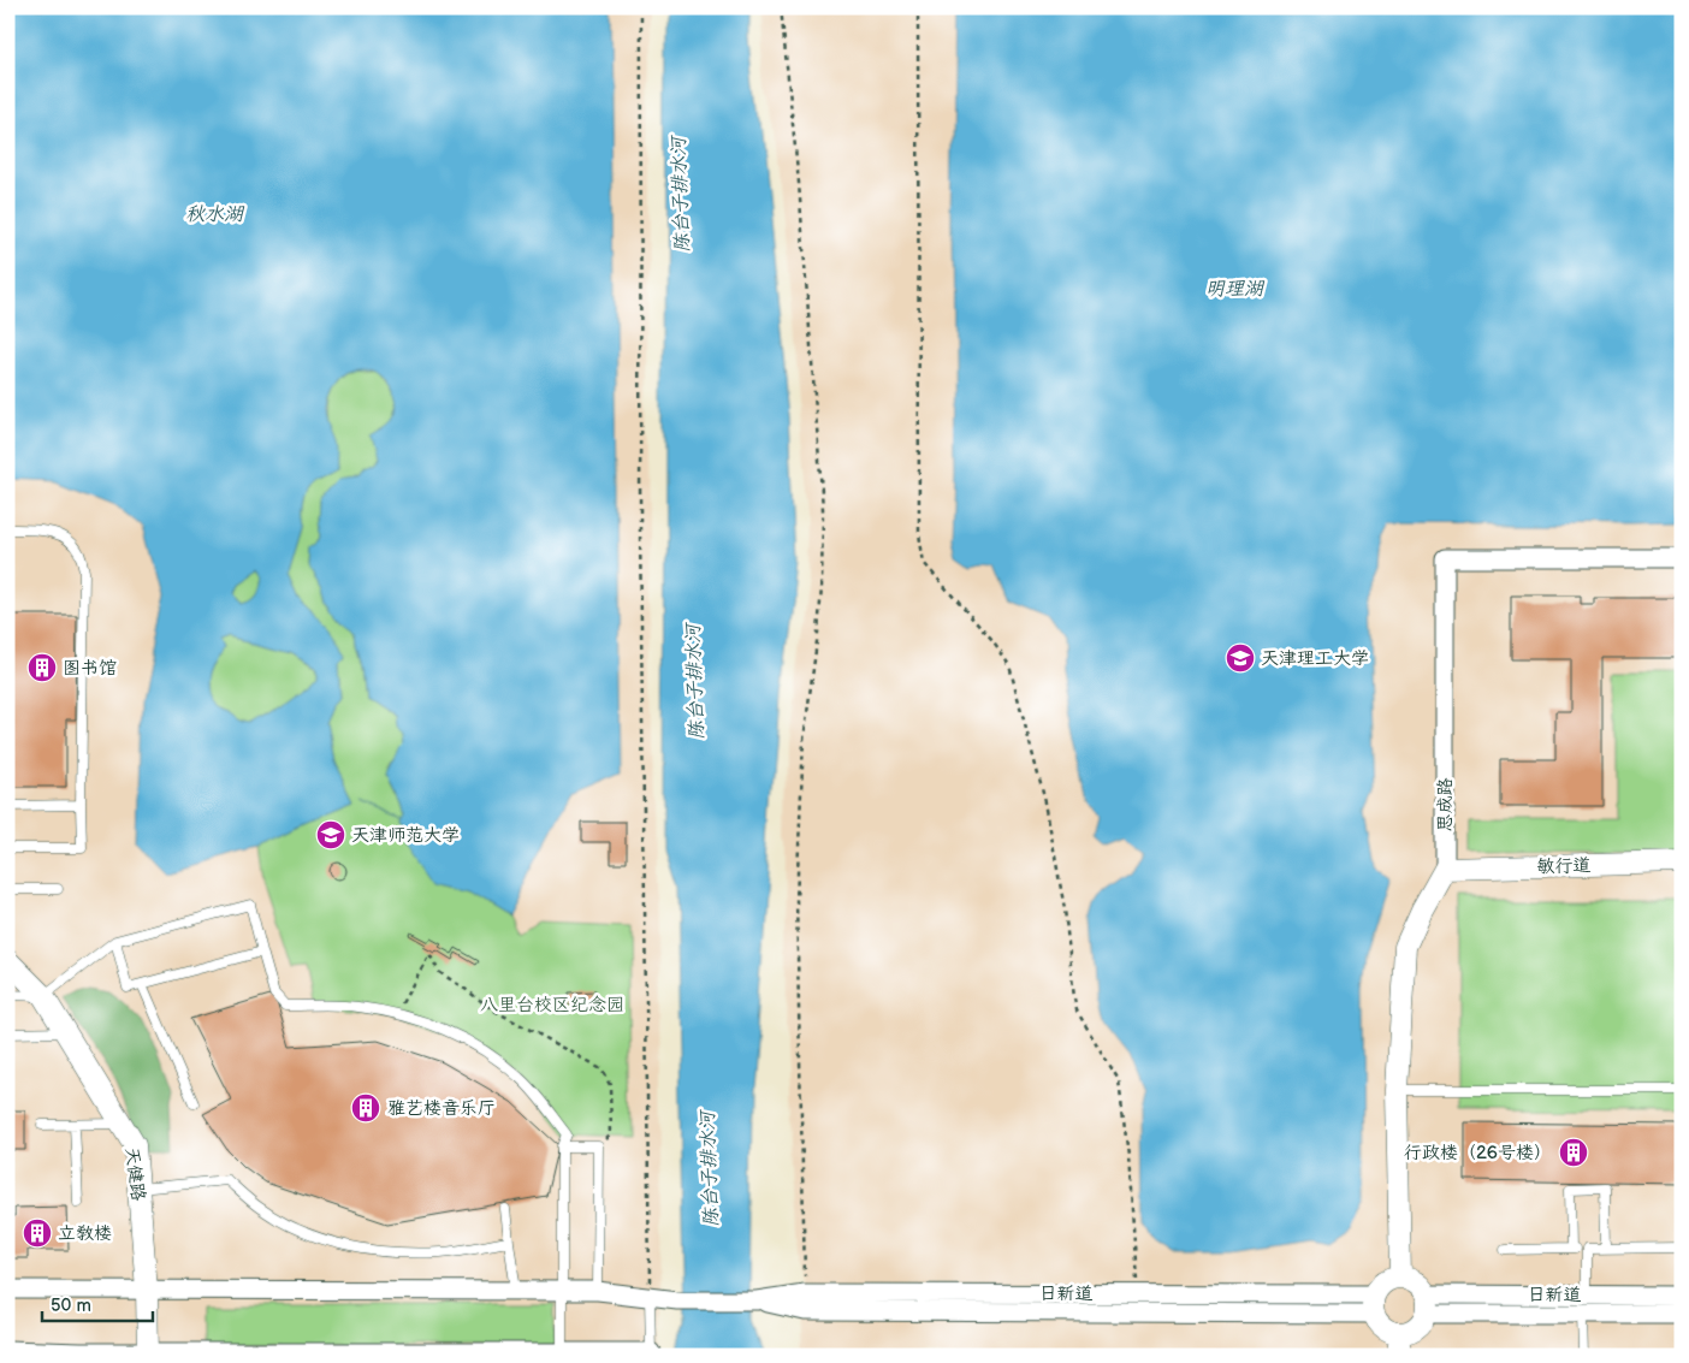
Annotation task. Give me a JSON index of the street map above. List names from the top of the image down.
{
  "streets": {
    "street": [
      "思成路",
      "敏行道",
      "天健路",
      "日新道"
    ]
  },
  "crossings": [
    ["思成路", "敏行道"],
    ["天健路", "日新道"]
  ],
  "water": ["陈台子排水河", "秋水湖", "明理湖"],
  "parks": ["八里台校区纪念园"],
  "places": {
    "school or university": ["天津理工大学", "天津师范大学"],
    "building": [
      "图书馆",
      "雅艺楼音乐厅",
      "行政楼（26号楼）",
      "立教楼"
    ]
  },
  "scale_bar": "50 m"
}
